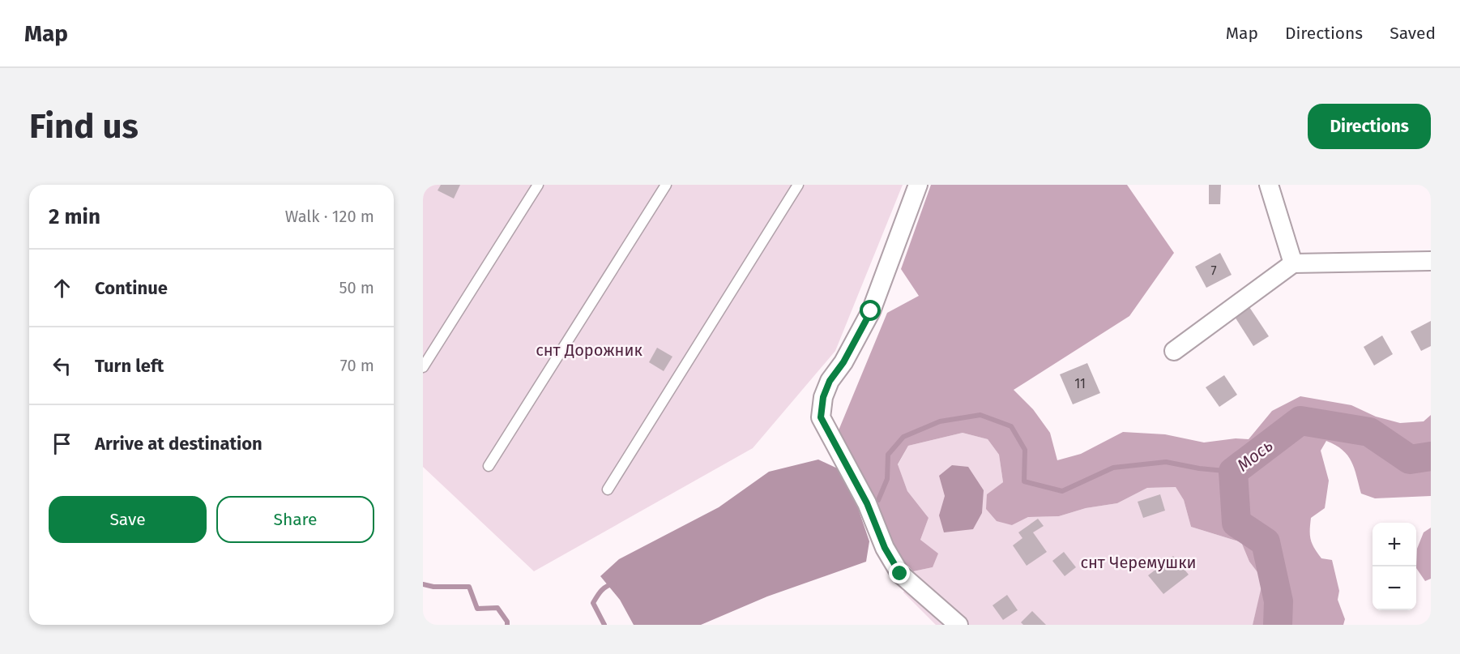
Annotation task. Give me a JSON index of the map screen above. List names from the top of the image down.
{
  "water": ["Мось"],
  "parks": ["снт Дорожник", "снт Черемушки"],
  "house_numbers": ["7", "11"],
  "page": {
    "header": "Map",
    "nav": ["Map", "Directions", "Saved"],
    "buttons": [
      "Directions",
      ["Save", "Share"]
    ],
    "title": "Find us",
    "heading": ["2 min", "Walk · 120 m"],
    "list": [
      ["Continue", "50 m"],
      ["Turn left", "70 m"],
      "Arrive at destination"
    ],
    "map_buttons": ["+", "−"]
  }
}
